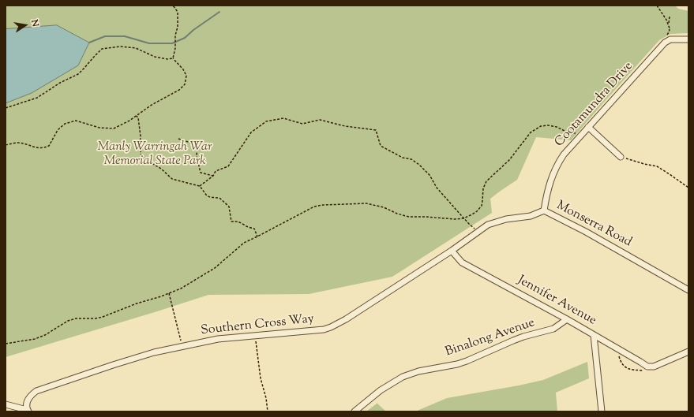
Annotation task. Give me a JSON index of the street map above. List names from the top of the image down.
{
  "streets": {
    "street": [
      "Cootamundra Drive",
      "Monserra Road",
      "Jennifer Avenue",
      "Southern Cross Way",
      "Binalong Avenue"
    ]
  },
  "crossings": [
    ["Cootamundra Drive", "Monserra Road"],
    ["Monserra Road", "Jennifer Avenue"],
    ["Monserra Road", "Southern Cross Way"],
    ["Jennifer Avenue", "Southern Cross Way"],
    ["Jennifer Avenue", "Binalong Avenue"]
  ],
  "parks": ["Manly Warringah War Memorial State Park"],
  "north": "right"
}
